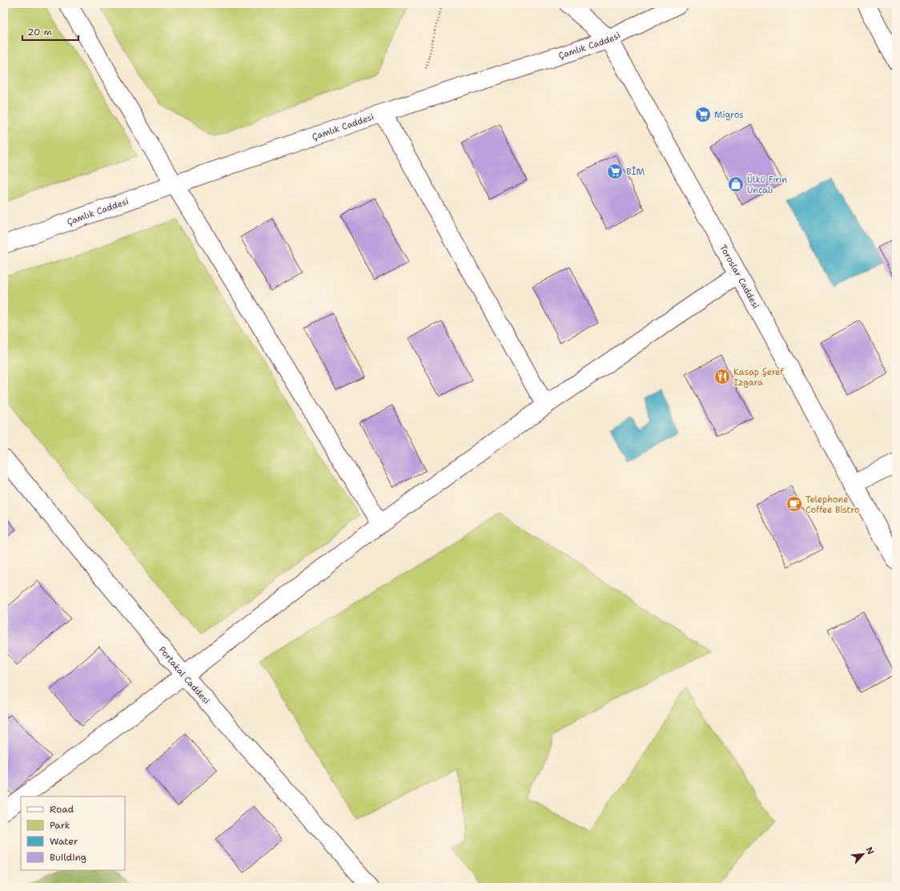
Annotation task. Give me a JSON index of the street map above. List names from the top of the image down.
{
  "streets": {
    "street": ["Çamlık Caddesi", "Toroslar Caddesi", "Portakal Caddesi"]
  },
  "crossings": [
    ["Çamlık Caddesi", "Toroslar Caddesi"]
  ],
  "places": {
    "supermarket": ["Migros", "BİM"],
    "shop": ["Ülkü Fırın Uncalı"],
    "restaurant": ["Kasap Şeref Izgara"],
    "cafe": ["Telephone Coffee Bistro"]
  },
  "legend": [
    "Road",
    "Park",
    "Water",
    "Building"
  ],
  "scale_bar": "20 m",
  "north": "top right"
}
